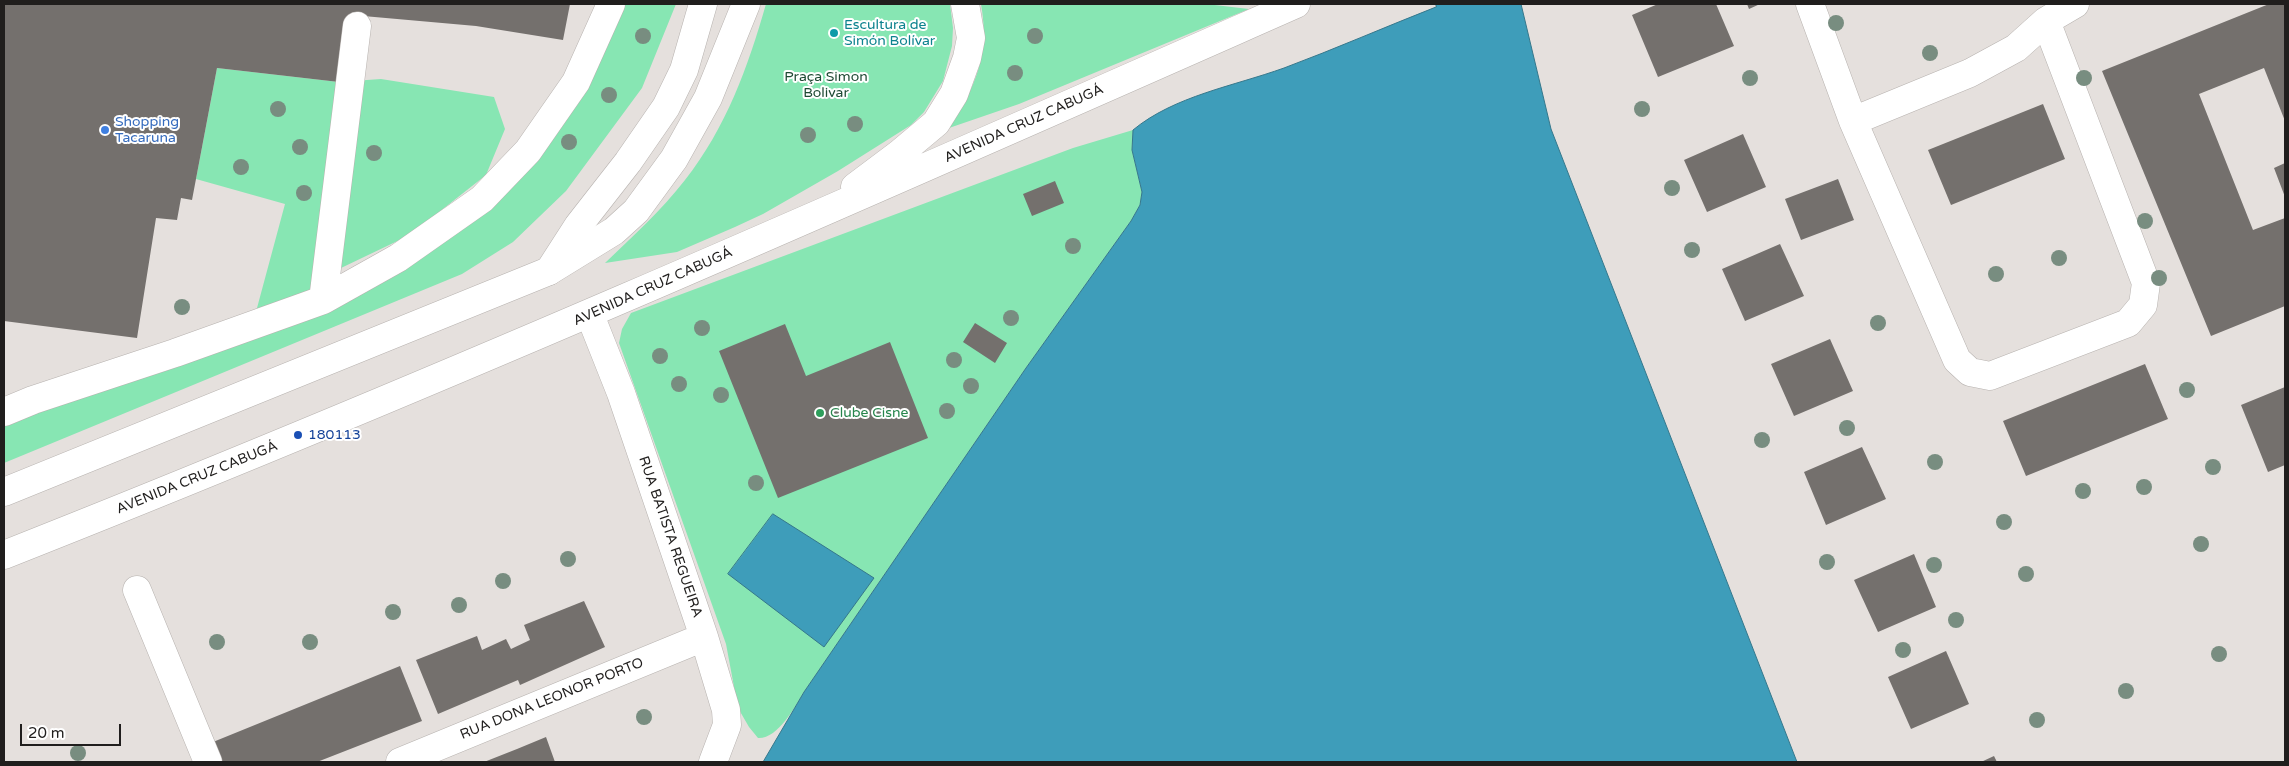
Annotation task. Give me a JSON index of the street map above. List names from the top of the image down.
{
  "streets": {
    "main road": ["AVENIDA CRUZ CABUGÁ", "RUA BATISTA REGUEIRA", "RUA DONA LEONOR PORTO"]
  },
  "crossings": [
    ["AVENIDA CRUZ CABUGÁ", "RUA BATISTA REGUEIRA"],
    ["RUA BATISTA REGUEIRA", "RUA DONA LEONOR PORTO"]
  ],
  "parks": ["Praça Simon Bolivar"],
  "places": [
    "Escultura de Simón Bolívar",
    "Shopping Tacaruna",
    "Clube Cisne",
    "180113"
  ],
  "scale_bar": "20 m"
}
